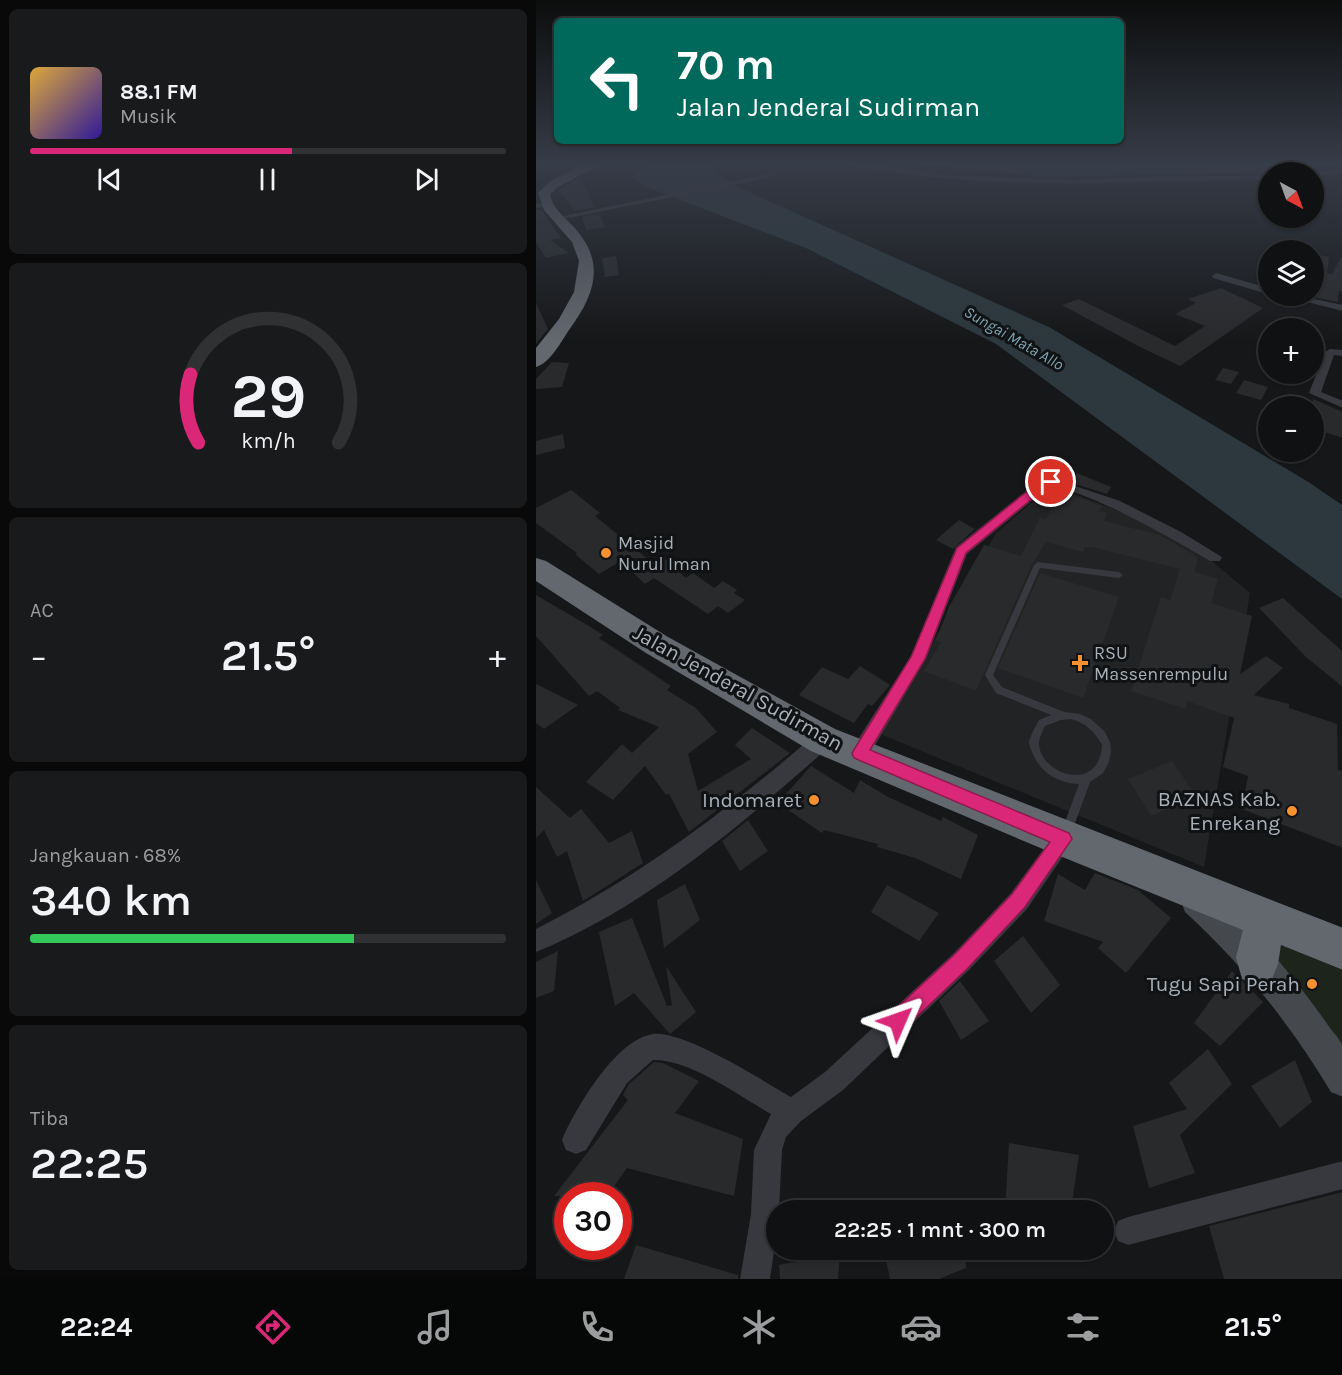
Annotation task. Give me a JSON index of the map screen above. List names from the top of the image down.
{
  "streets": {
    "highway": ["Jalan Jenderal Sudirman"]
  },
  "water": ["Sungai Mata Allo"],
  "places": {
    "other": [
      "Masjid Nurul Iman",
      "Indomaret",
      "BAZNAS Kab. Enrekang",
      "Tugu Sapi Perah"
    ],
    "health": ["RSU Massenrempulu"]
  },
  "north": "bottom right",
  "page": {
    "turn": ["70 m", "Jalan Jenderal Sudirman"],
    "song": ["88.1 FM", "Musik"],
    "map_buttons": ["+", "−"],
    "tile": [
      "AC",
      ["Jangkauan · 68%", "340 km"],
      ["Tiba", "22:25"]
    ],
    "heat": ["−", "21.5°", "+"],
    "limit": "30",
    "trip": "22:25 · 1 mnt · 300 m",
    "tabs": ["22:24", "21.5°"],
    "gauge": ["29", "km/h"]
  }
}
